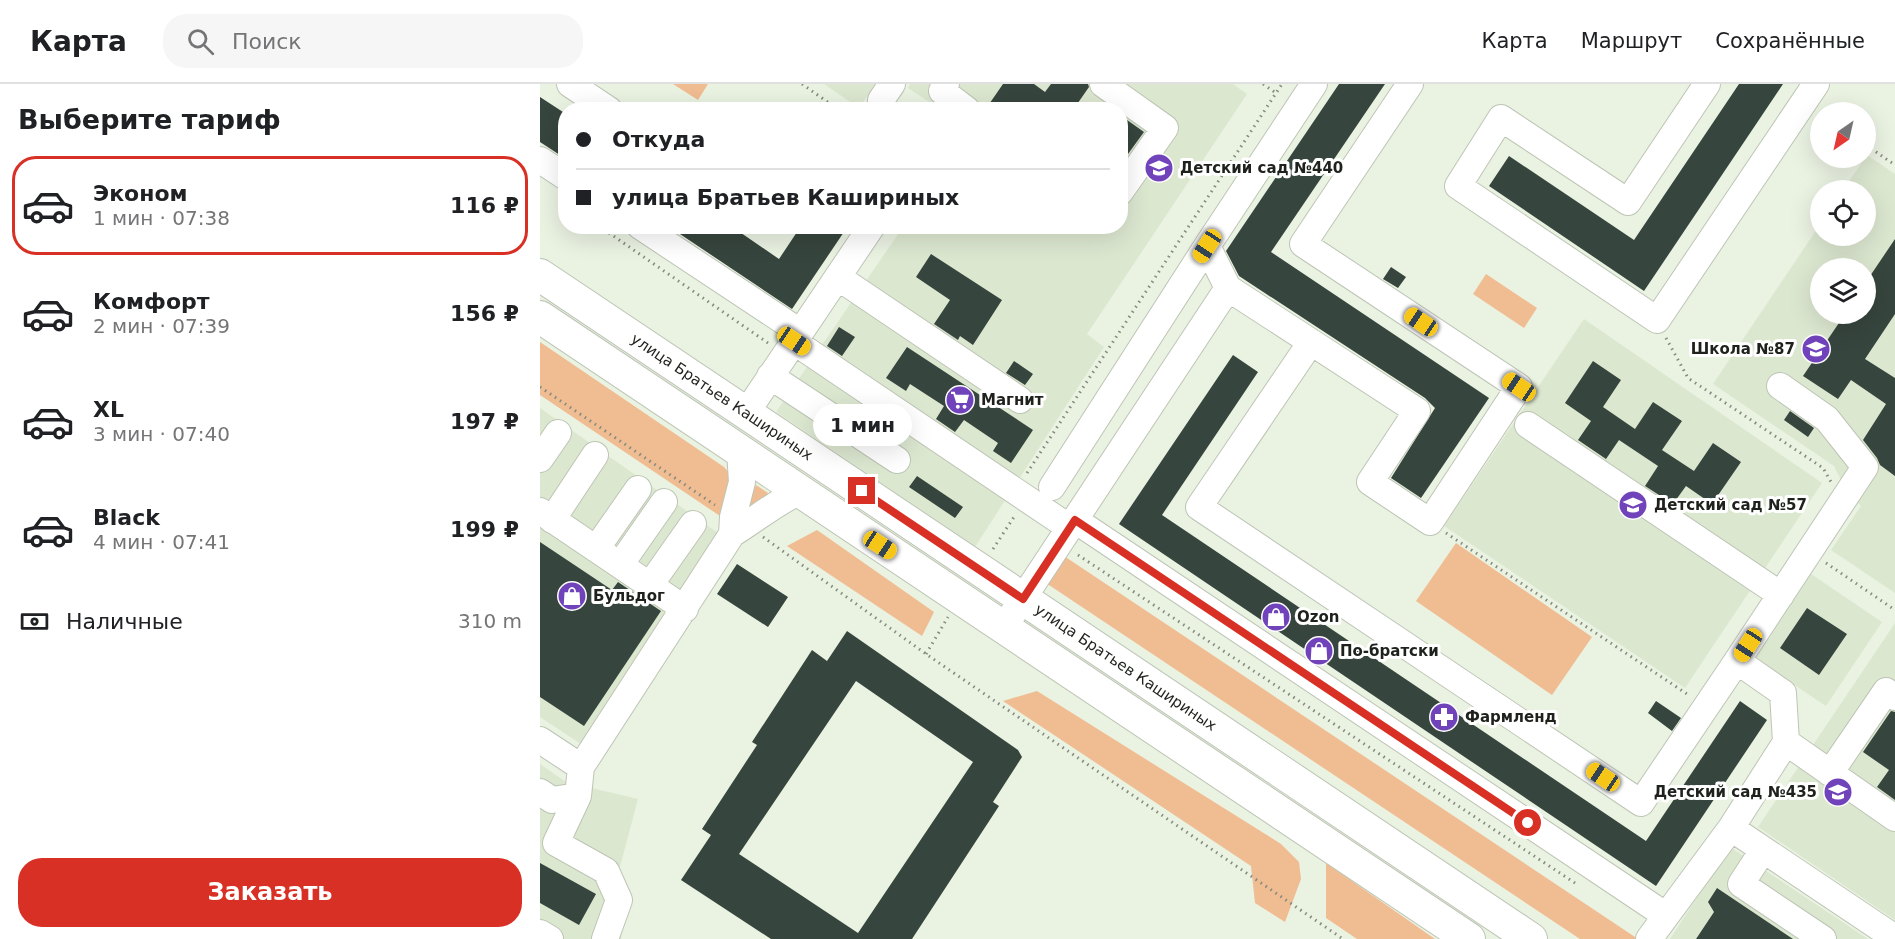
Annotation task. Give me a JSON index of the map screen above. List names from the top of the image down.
{
  "streets": {
    "main road": ["улица Братьев Кашириных"]
  },
  "places": {
    "school or university": [
      "Детский сад №440",
      "Школа №87",
      "Детский сад №57",
      "Детский сад №435"
    ],
    "supermarket": ["Магнит"],
    "shop": ["Бульдог", "Ozon", "По-братски"],
    "pharmacy": ["Фармленд"]
  },
  "north": "bottom left",
  "page": {
    "header": "Карта",
    "search": "Поиск",
    "nav": ["Карта", "Маршрут", "Сохранённые"],
    "heading": "Выберите тариф",
    "banner": ["Откуда", "улица Братьев Кашириных"],
    "list": [
      {
        "name": "Эконом",
        "note": "1 мин · 07:38",
        "value": "116 ₽"
      },
      {
        "name": "Комфорт",
        "note": "2 мин · 07:39",
        "value": "156 ₽"
      },
      {
        "name": "XL",
        "note": "3 мин · 07:40",
        "value": "197 ₽"
      },
      {
        "name": "Black",
        "note": "4 мин · 07:41",
        "value": "199 ₽"
      }
    ],
    "bubble": "1 мин",
    "pay": ["Наличные", "310 m"],
    "buttons": "Заказать"
  }
}
